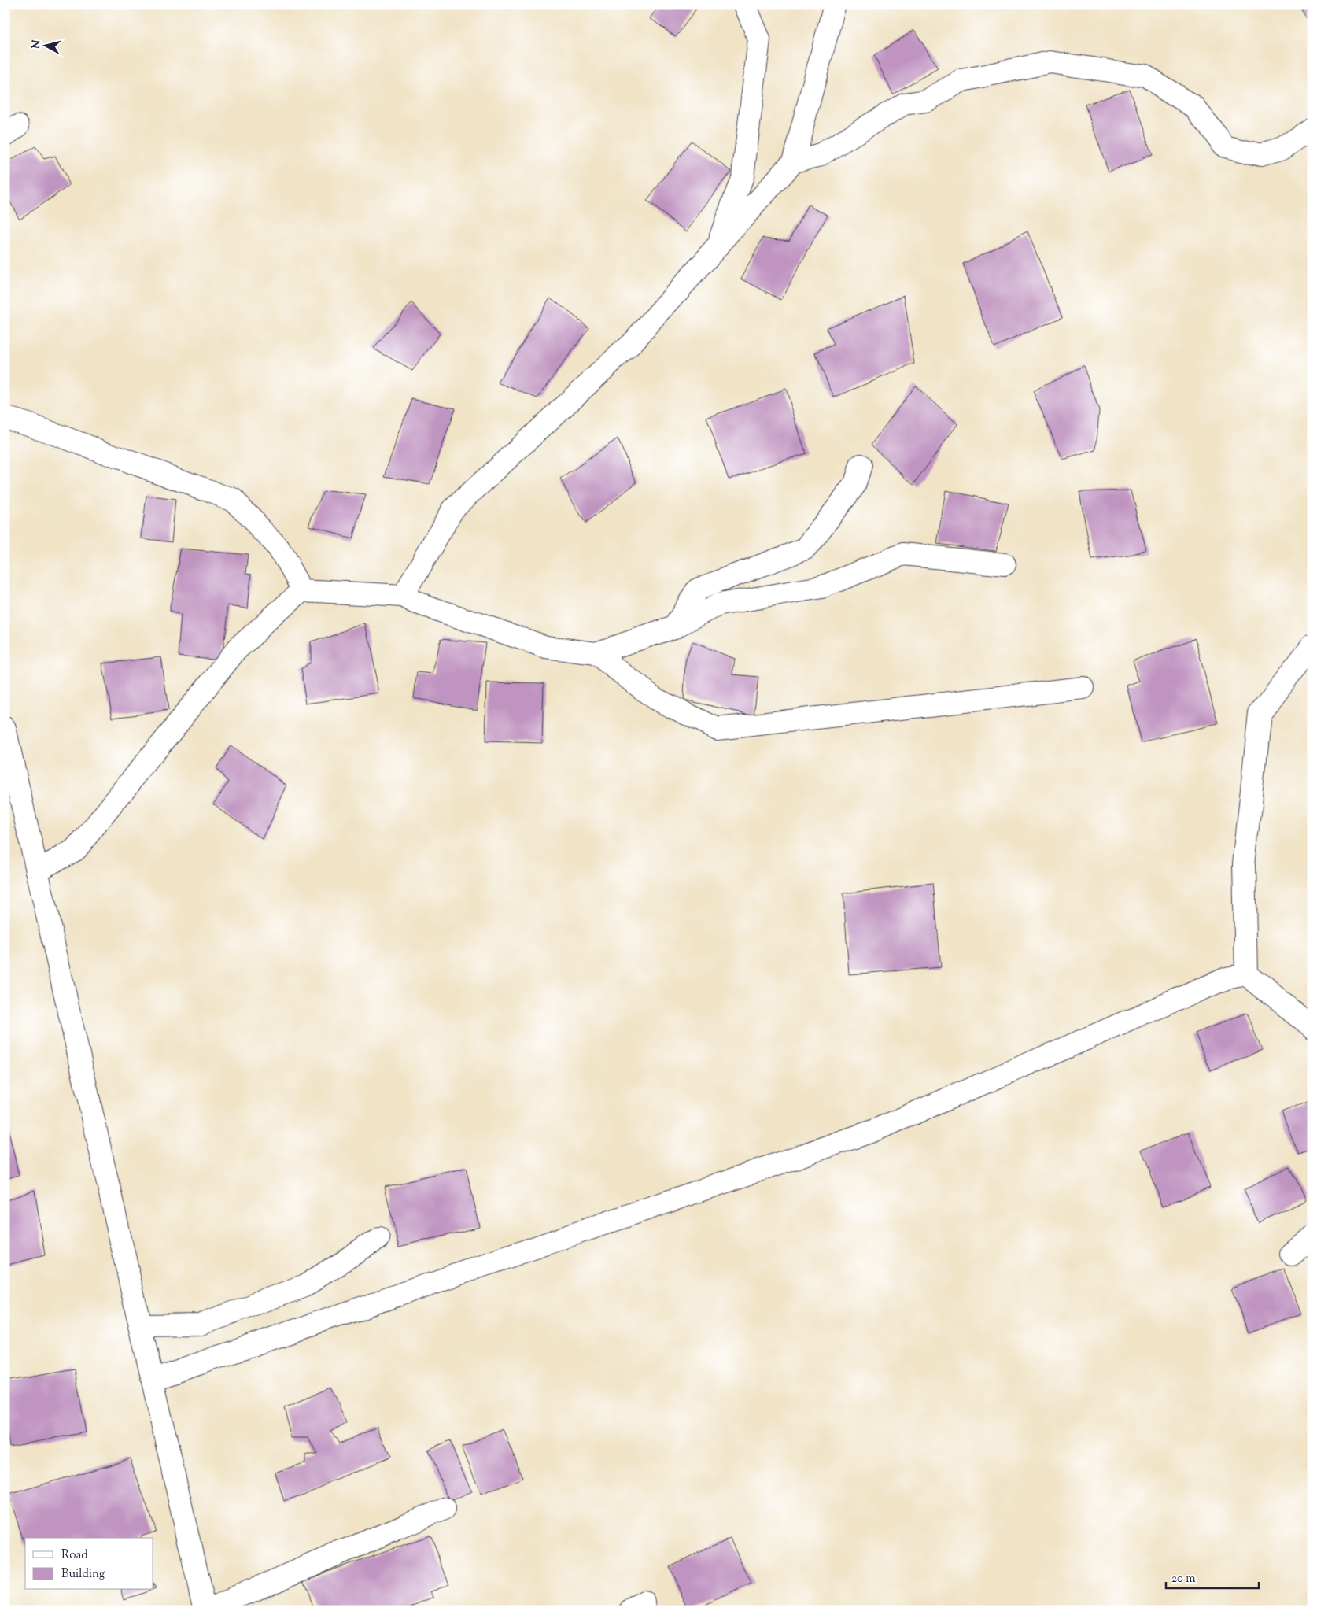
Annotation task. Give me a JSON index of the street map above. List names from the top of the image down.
{
  "legend": ["Road", "Building"],
  "scale_bar": "20 m",
  "north": "left"
}
